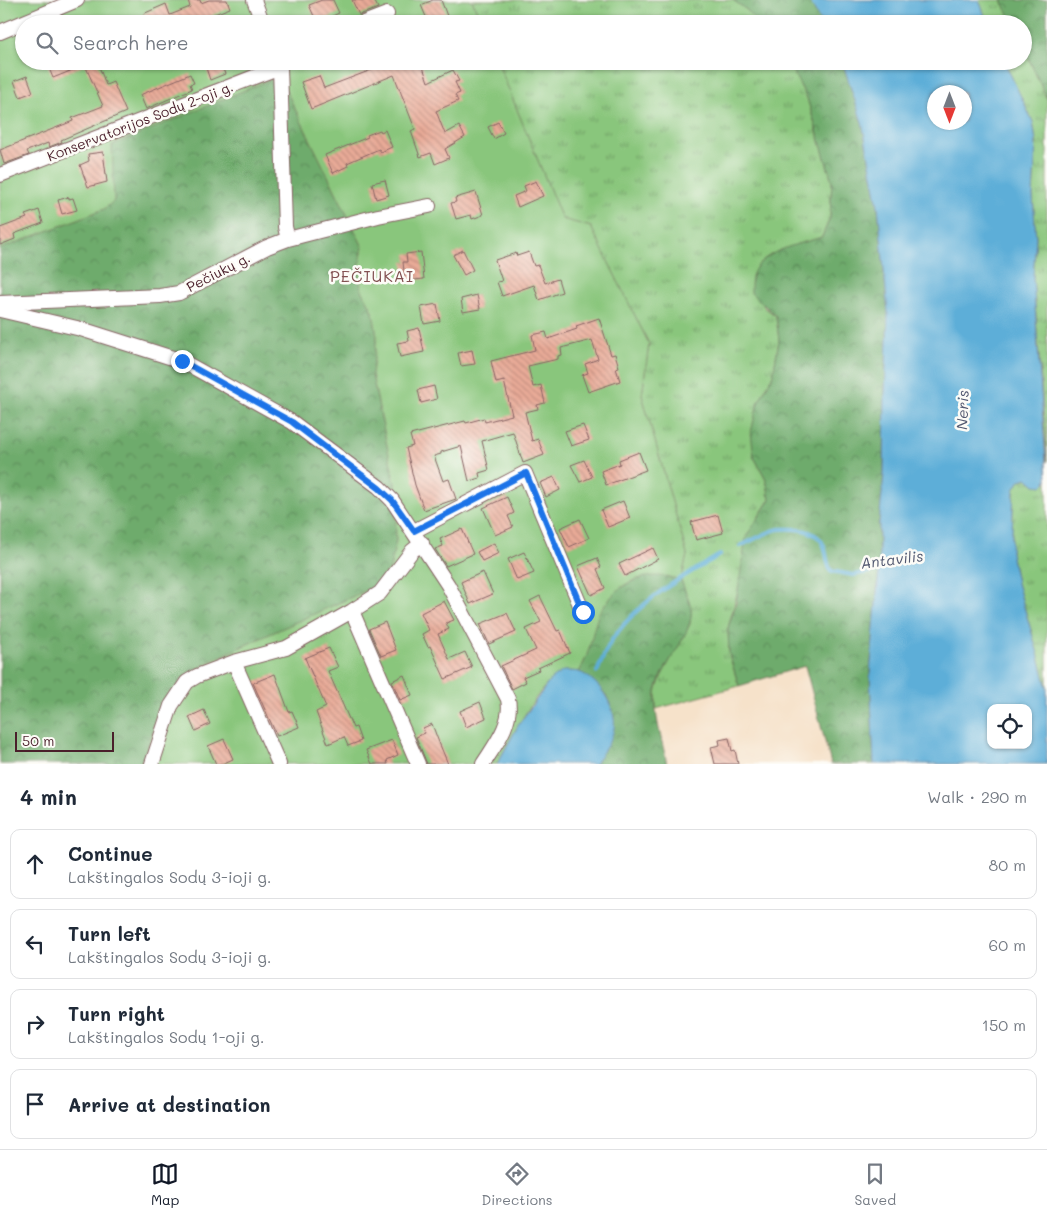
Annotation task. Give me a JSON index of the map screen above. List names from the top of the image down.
{
  "streets": {
    "street": ["Konservatorijos Sodų 2-oji g.", "Pečiukų g."]
  },
  "districts": ["PEČIUKAI"],
  "water": ["Neris", "Antavilis"],
  "scale_bar": "50 m",
  "north": "bottom",
  "page": {
    "search": "Search here",
    "scale": "50 m",
    "heading": ["4 min", "Walk · 290 m"],
    "list": [
      ["Continue", "Lakštingalos Sodų 3-ioji g.", "80 m"],
      ["Turn left", "Lakštingalos Sodų 3-ioji g.", "60 m"],
      ["Turn right", "Lakštingalos Sodų 1-oji g.", "150 m"],
      "Arrive at destination"
    ],
    "nav": ["Map", "Directions", "Saved"]
  }
}
